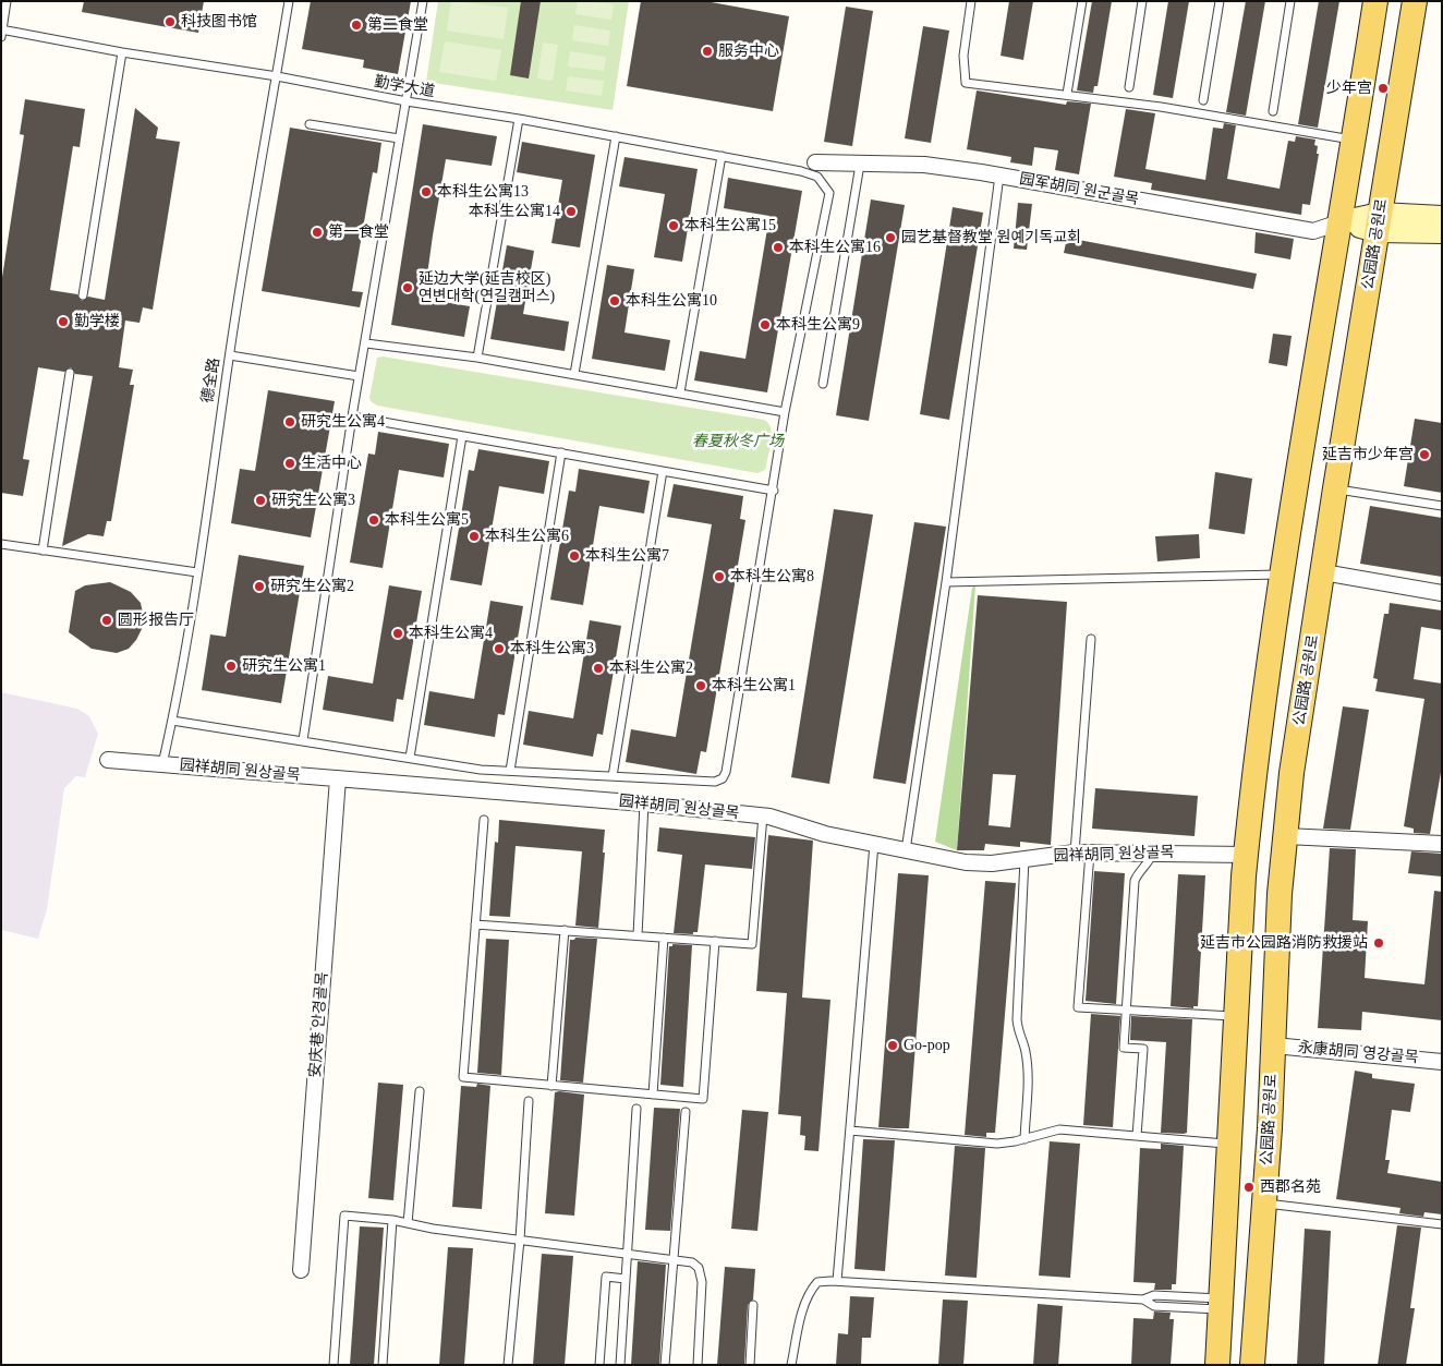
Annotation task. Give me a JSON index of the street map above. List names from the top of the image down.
{
  "streets": {
    "main road": ["公园路 공원로"],
    "street": [
      "园军胡同 원군골목",
      "园祥胡同 원상골목",
      "安庆巷 안경골목",
      "永康胡同 영강골목"
    ],
    "lane": ["勤学大道", "德全路"]
  },
  "crossings": [
    ["勤学大道", "德全路"],
    ["公园路 공원로", "永康胡同 영강골목"],
    ["德全路", "园祥胡同 원상골목"],
    ["园祥胡同 원상골목", "安庆巷 안경골목"]
  ],
  "parks": ["春夏秋冬广场"],
  "places": [
    "科技图书馆",
    "第二食堂",
    "服务中心",
    "少年宫",
    "本科生公寓13",
    "本科生公寓14",
    "本科生公寓15",
    "第一食堂",
    "园艺基督教堂 원예기독교회",
    "本科生公寓16",
    "延边大学(延吉校区) 연변대학(연길캠퍼스)",
    "本科生公寓10",
    "勤学楼",
    "本科生公寓9",
    "研究生公寓4",
    "延吉市少年宫",
    "生活中心",
    "研究生公寓3",
    "本科生公寓5",
    "本科生公寓6",
    "本科生公寓7",
    "本科生公寓8",
    "研究生公寓2",
    "圆形报告厅",
    "本科生公寓4",
    "本科生公寓3",
    "研究生公寓1",
    "本科生公寓2",
    "本科生公寓1",
    "延吉市公园路消防救援站",
    "Go-pop",
    "西郡名苑"
  ]
}
